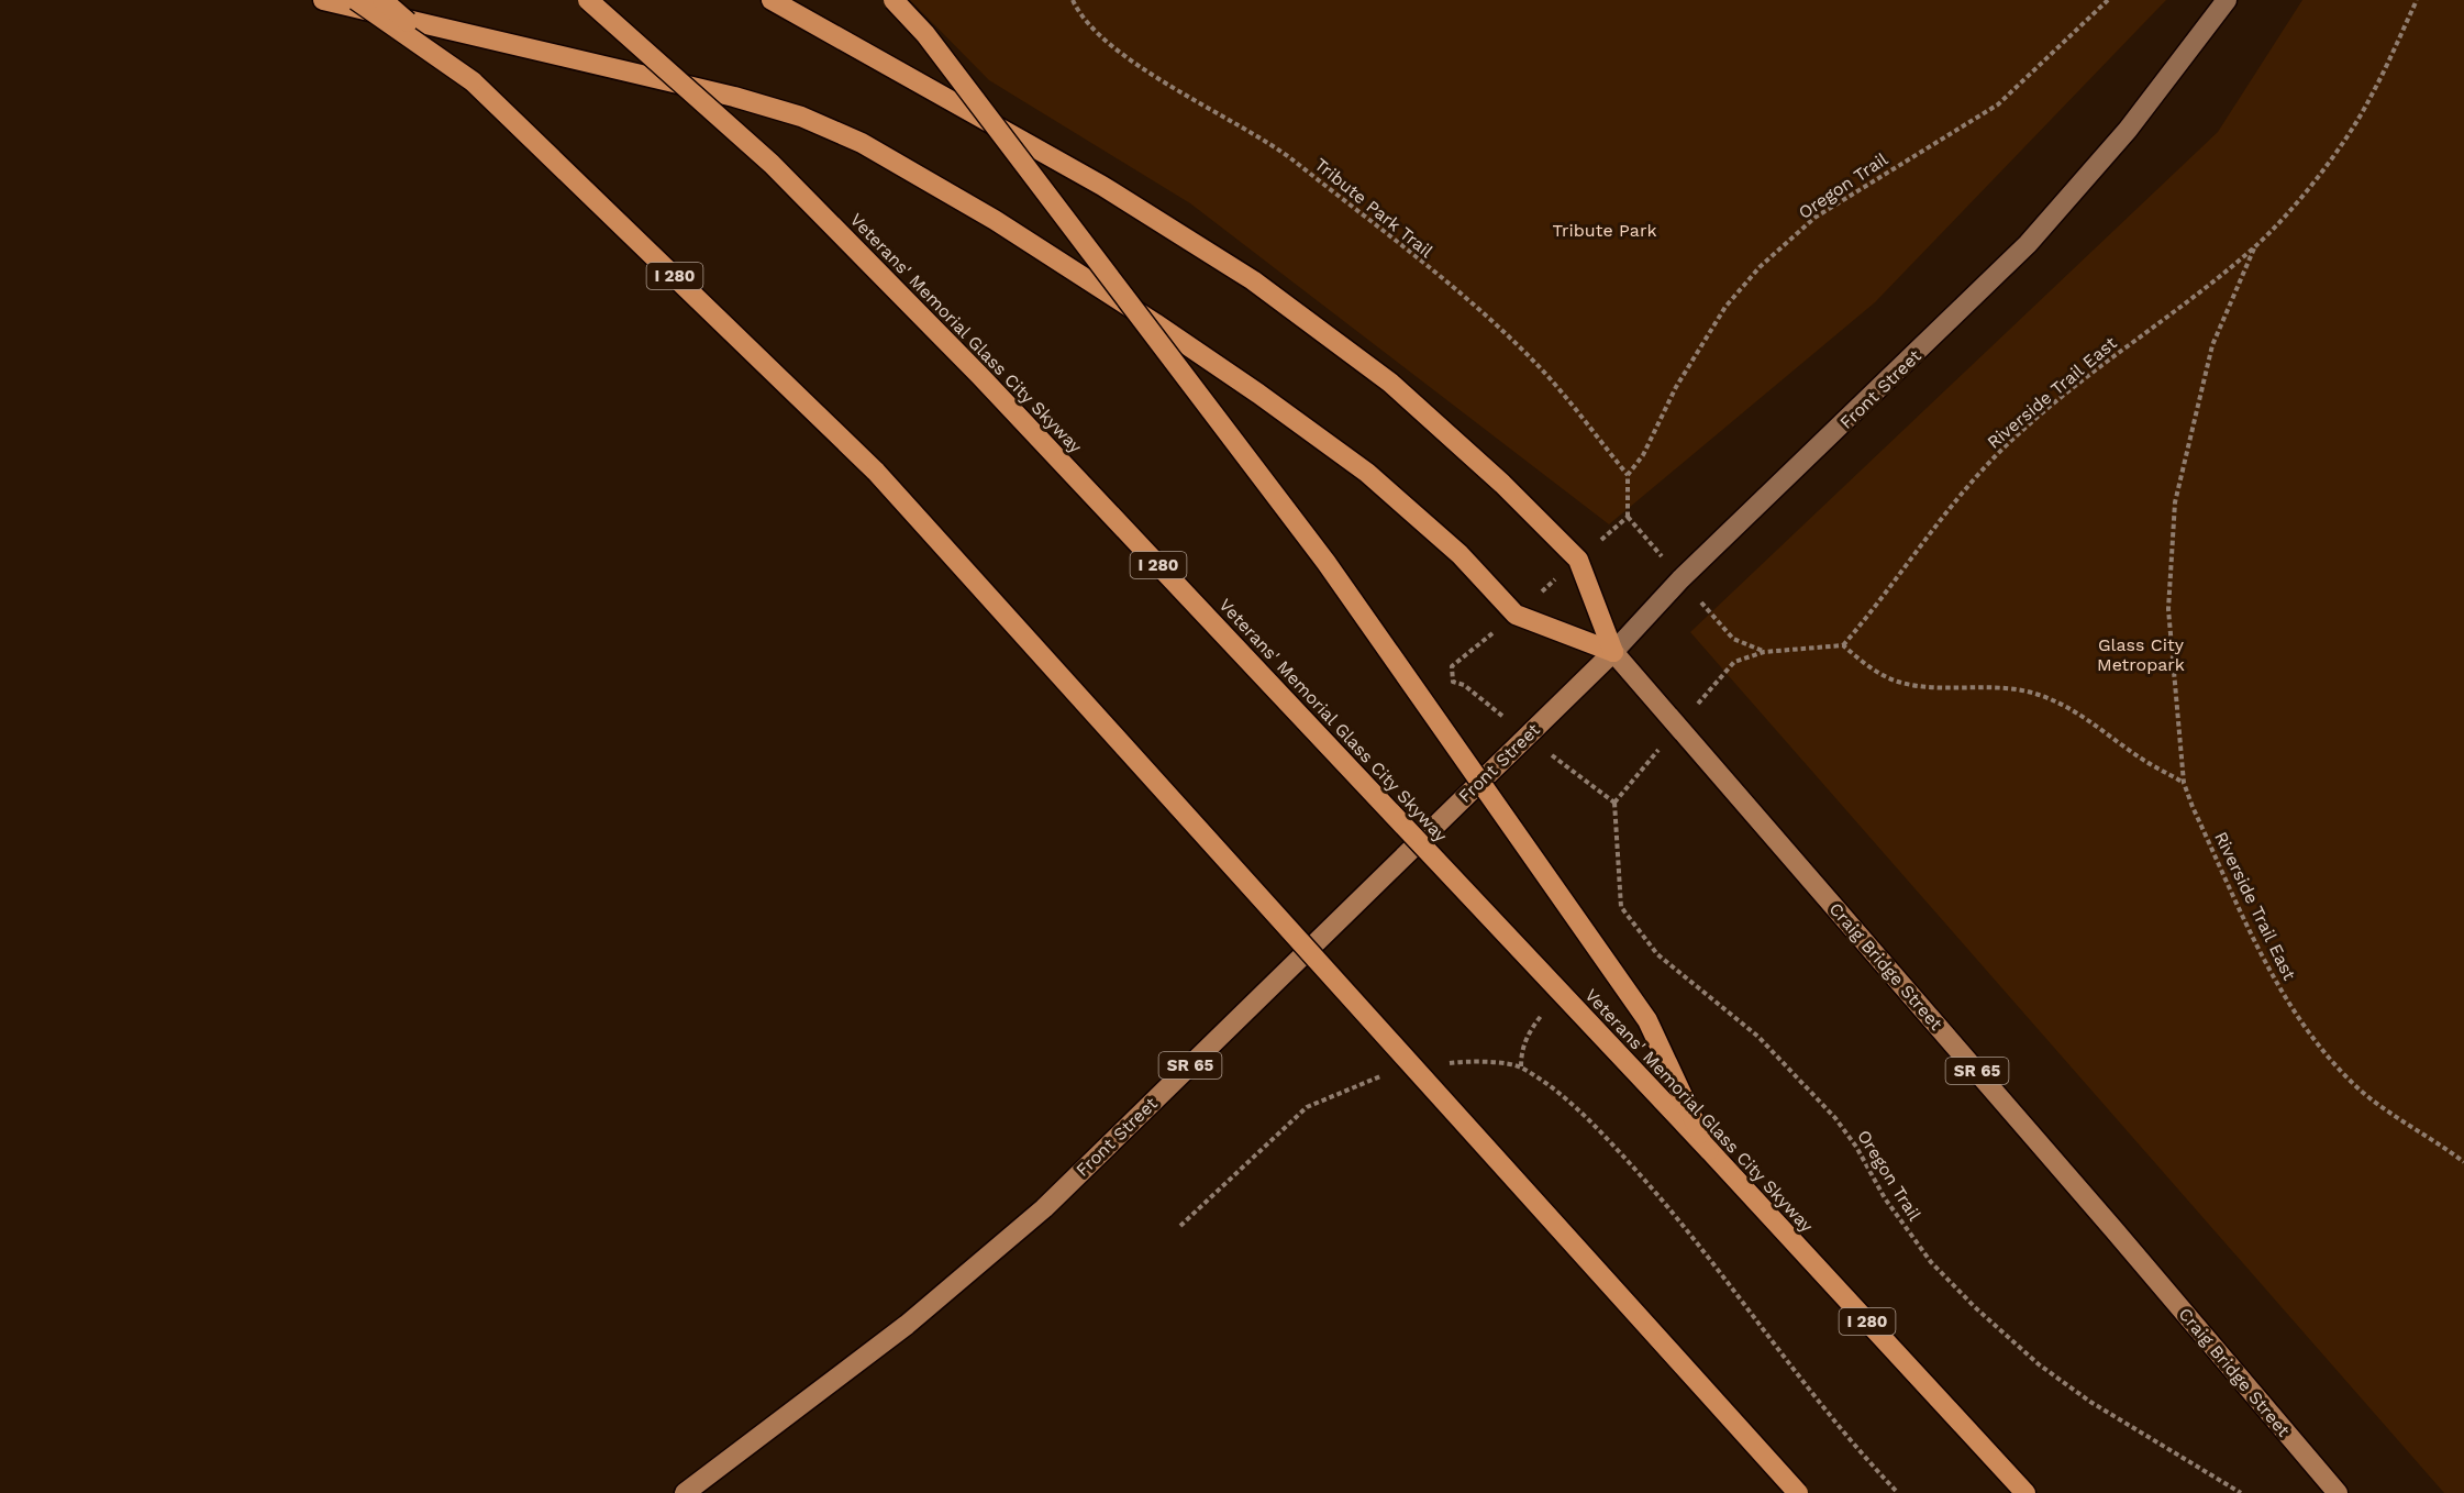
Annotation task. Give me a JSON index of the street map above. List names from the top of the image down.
{
  "streets": {
    "highway": ["I 280", "Veterans' Memorial Glass City Skyway"],
    "main road": ["Front Street", "Craig Bridge Street", "SR 65"],
    "path": ["Oregon Trail", "Tribute Park Trail", "Riverside Trail East"]
  },
  "crossings": [
    ["Oregon Trail", "Tribute Park Trail"],
    ["Front Street", "Craig Bridge Street"]
  ],
  "parks": ["Tribute Park", "Glass City Metropark"]
}
